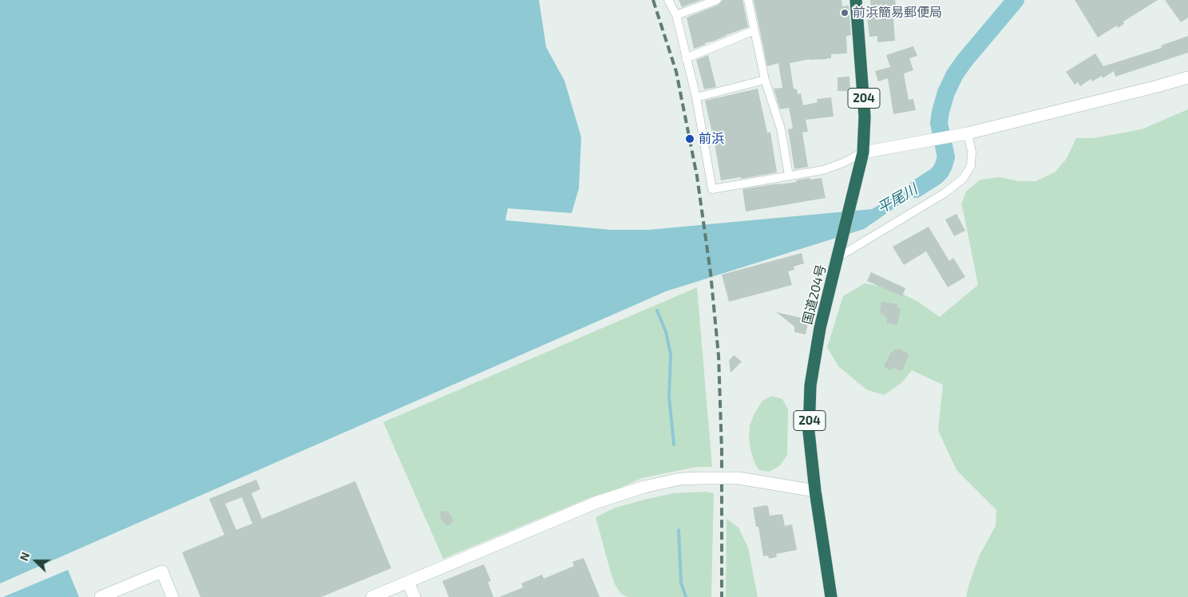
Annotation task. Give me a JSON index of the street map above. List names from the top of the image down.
{
  "streets": {
    "highway": ["204", "国道204号"]
  },
  "water": ["平尾川"],
  "places": ["前浜簡易郵便局", "前浜"],
  "north": "left"
}
